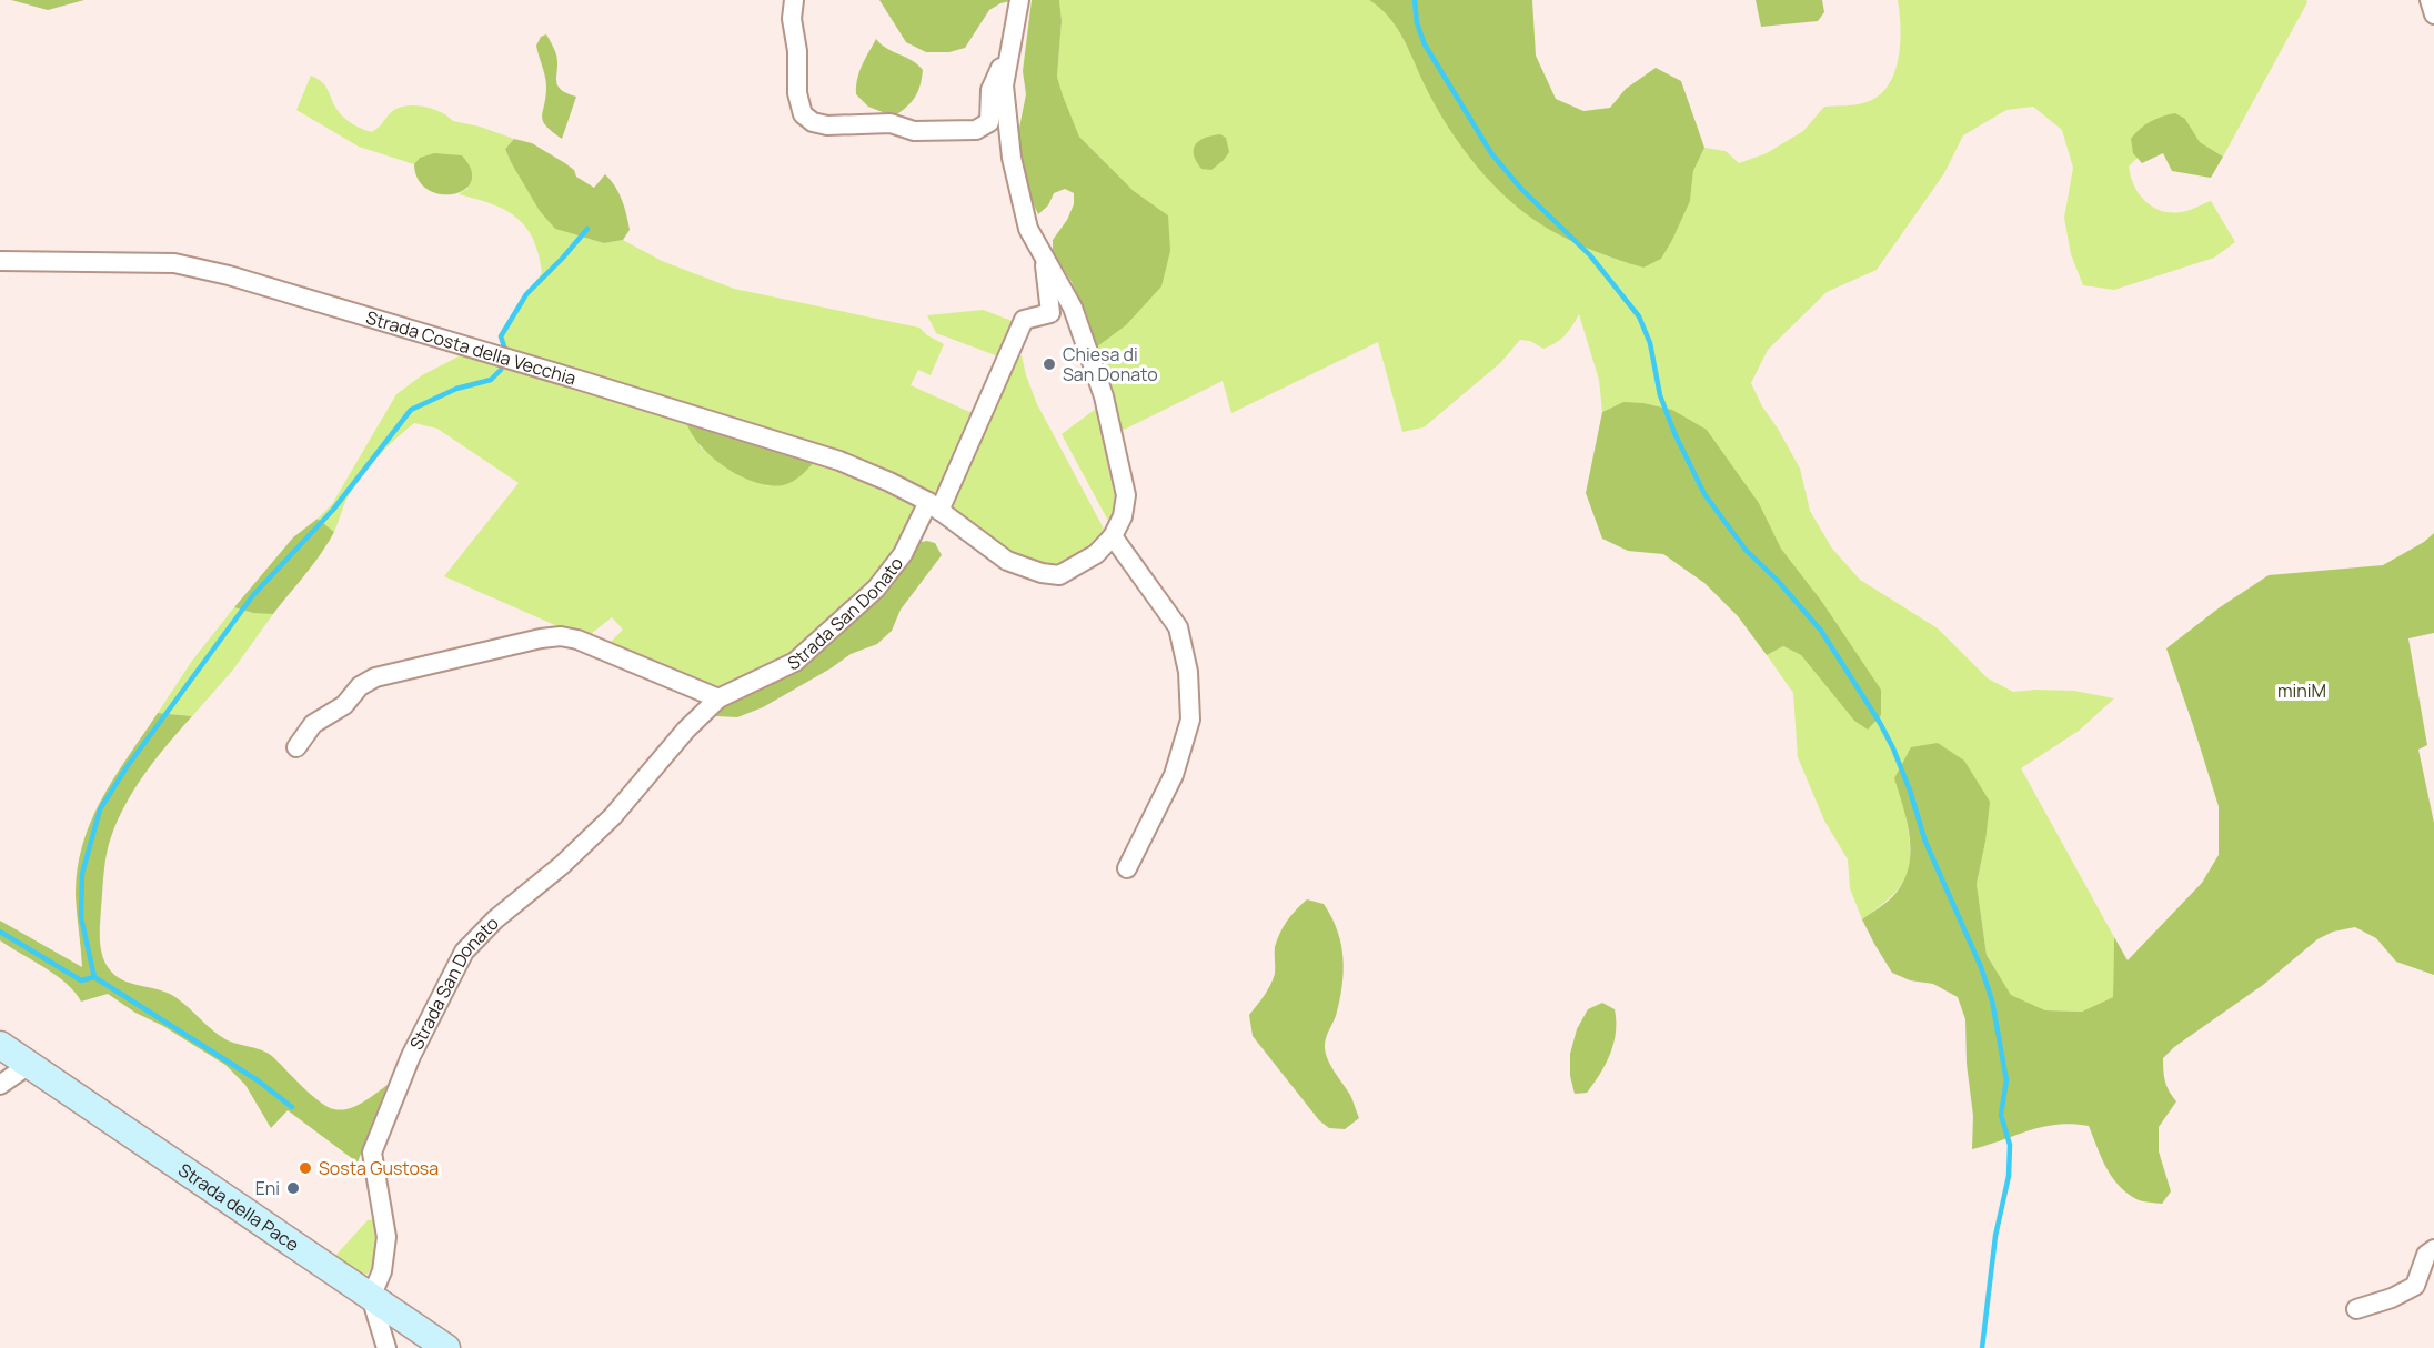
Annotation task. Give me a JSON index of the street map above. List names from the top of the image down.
{
  "streets": {
    "street": ["Strada Costa della Vecchia", "Strada San Donato", "Strada della Pace"]
  },
  "crossings": [
    ["Strada Costa della Vecchia", "Strada San Donato"],
    ["Strada San Donato", "Strada della Pace"]
  ],
  "parks": ["miniM"],
  "places": ["Chiesa di San Donato", "Sosta Gustosa", "Eni"]
}
